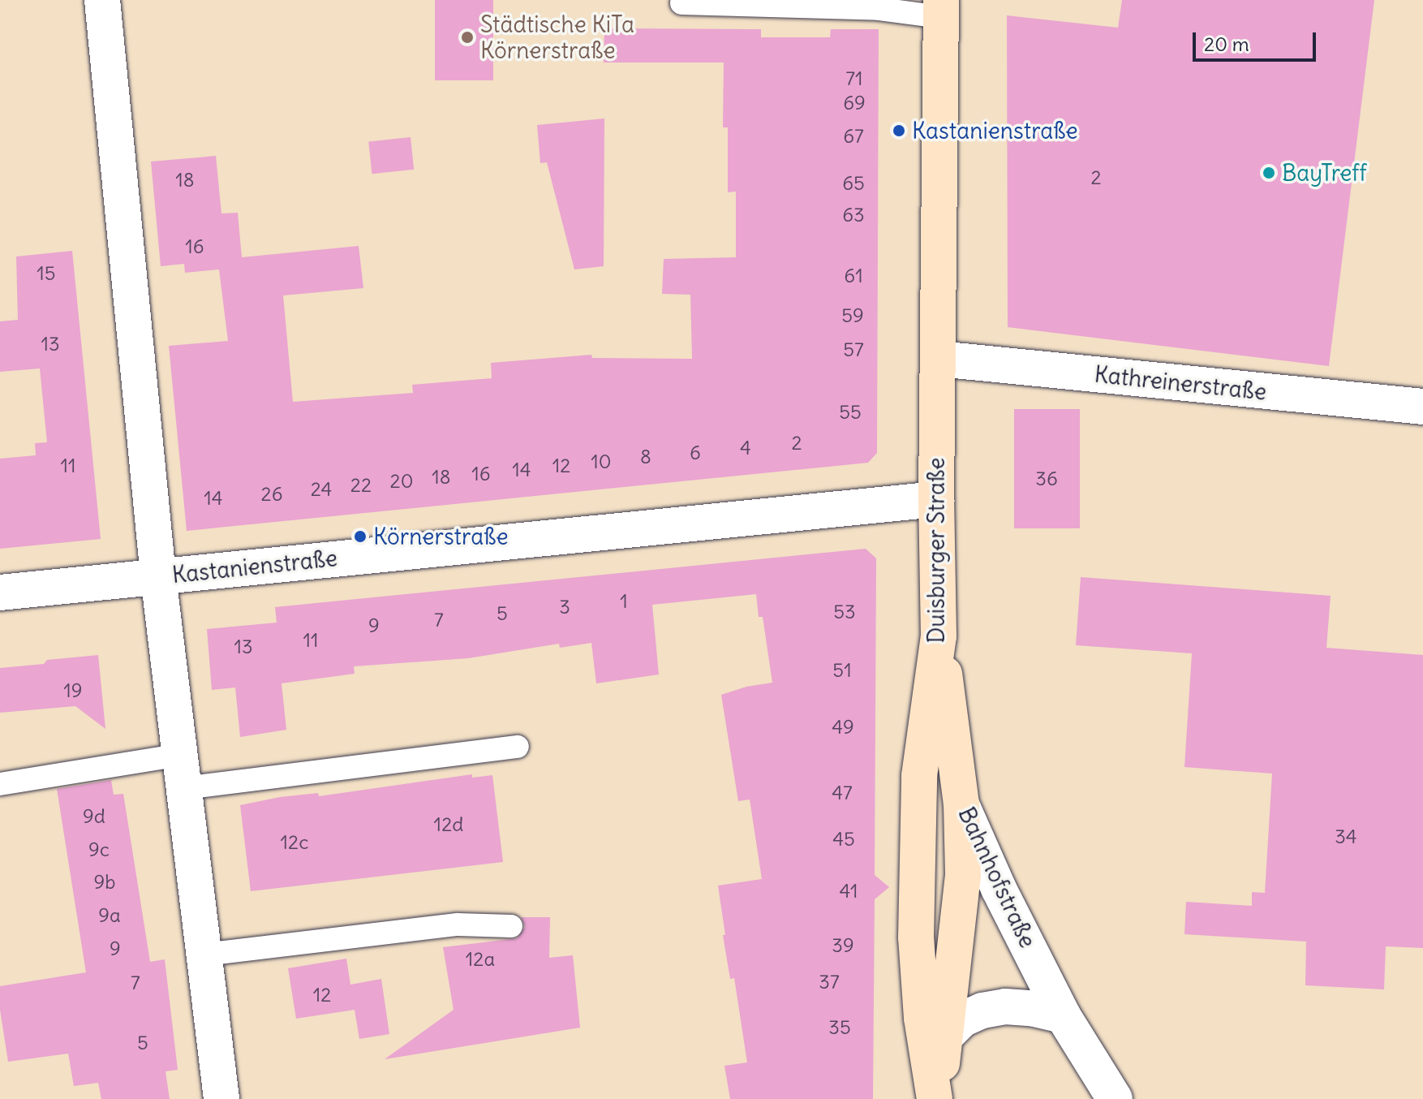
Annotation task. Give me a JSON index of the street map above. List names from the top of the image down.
{
  "streets": {
    "main road": ["Duisburger Straße", "Bahnhofstraße"],
    "street": ["Kathreinerstraße", "Kastanienstraße"]
  },
  "crossings": [
    ["Kathreinerstraße", "Duisburger Straße"],
    ["Duisburger Straße", "Kastanienstraße"],
    ["Duisburger Straße", "Bahnhofstraße"]
  ],
  "places": [
    "Städtische KiTa Körnerstraße",
    "Kastanienstraße",
    "BayTreff",
    "Körnerstraße"
  ],
  "house_numbers": [
    "71",
    "69",
    "67",
    "2",
    "18",
    "65",
    "63",
    "16",
    "15",
    "61",
    "59",
    "13",
    "57",
    "55",
    "2",
    "4",
    "6",
    "8",
    "10",
    "11",
    "12",
    "14",
    "16",
    "18",
    "36",
    "20",
    "22",
    "24",
    "26",
    "14",
    "1",
    "3",
    "53",
    "5",
    "7",
    "9",
    "11",
    "13",
    "51",
    "19",
    "49",
    "47",
    "9d",
    "12d",
    "34",
    "45",
    "12c",
    "9c",
    "9b",
    "41",
    "9a",
    "39",
    "9",
    "12a",
    "37",
    "7",
    "12",
    "35",
    "5"
  ],
  "scale_bar": "20 m"
}
